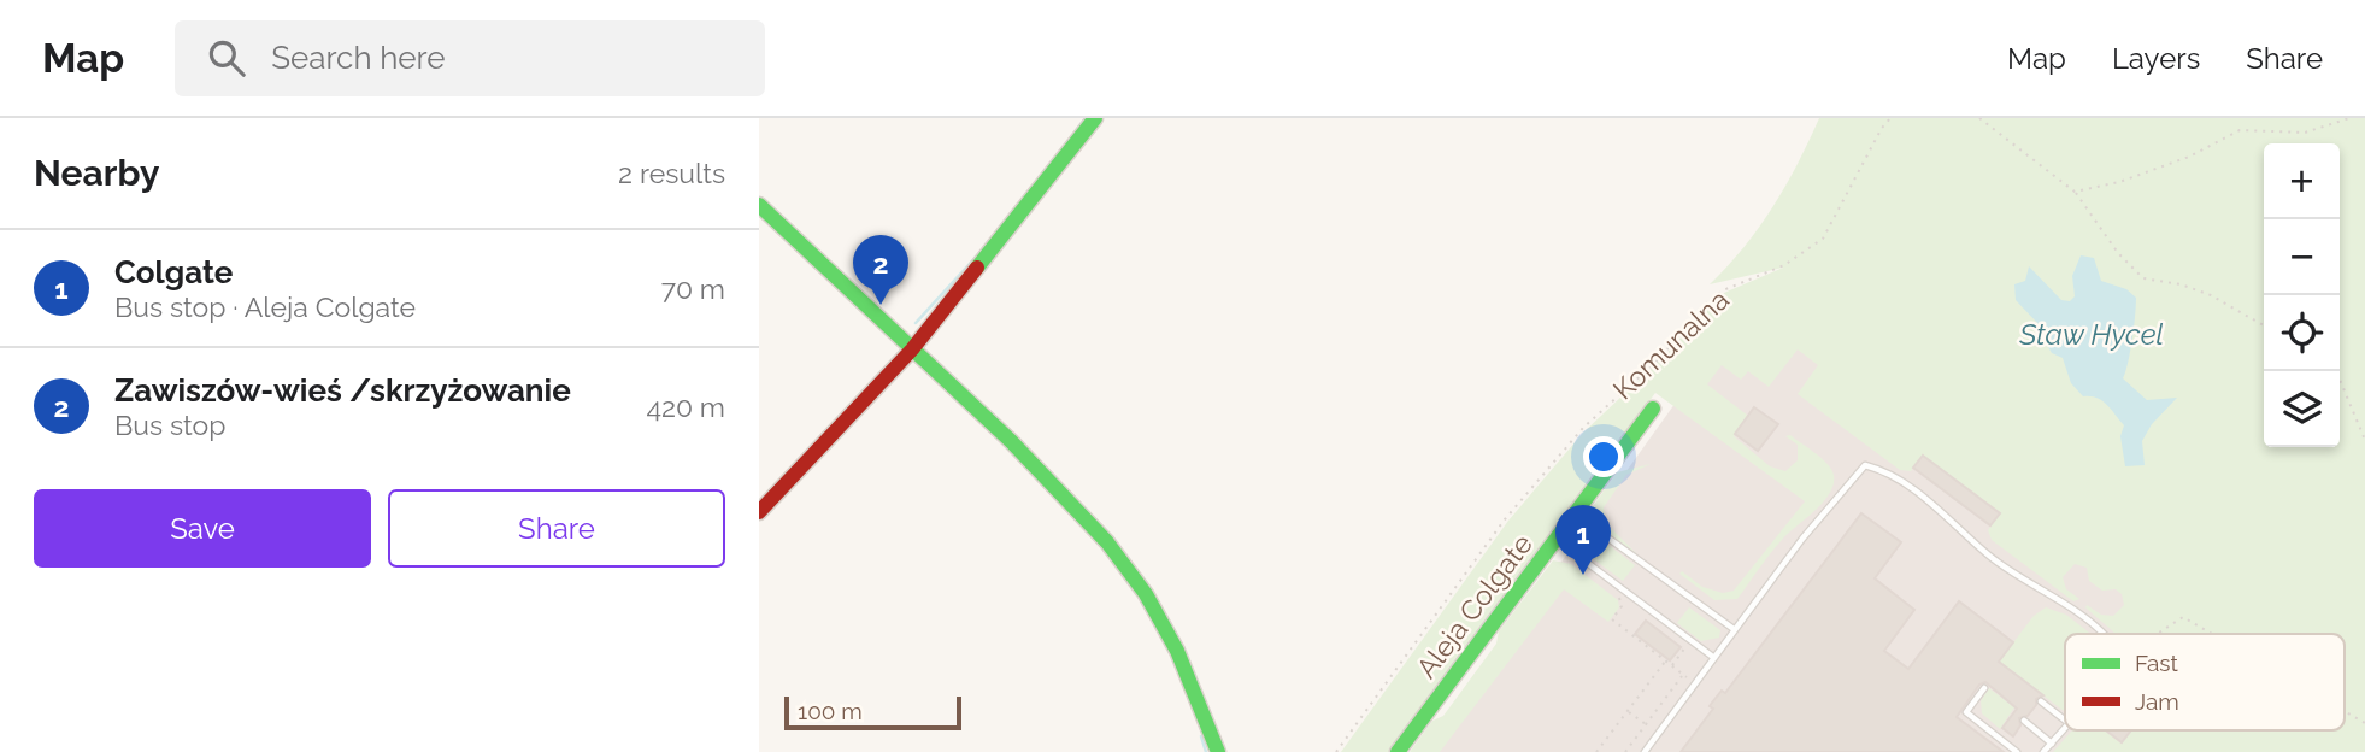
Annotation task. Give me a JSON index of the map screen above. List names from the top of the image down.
{
  "streets": {
    "street": ["Aleja Colgate"],
    "path": ["Komunalna"]
  },
  "water": ["Staw Hycel"],
  "legend": ["Fast", "Jam"],
  "scale_bar": "100 m",
  "page": {
    "header": "Map",
    "search": "Search here",
    "nav": ["Map", "Layers", "Share"],
    "heading": ["Nearby", "2 results"],
    "map_buttons": ["+", "−"],
    "list": [
      {
        "mark": "1",
        "name": "Colgate",
        "note": "Bus stop · Aleja Colgate",
        "value": "70 m"
      },
      {
        "mark": "2",
        "name": "Zawiszów-wieś /skrzyżowanie",
        "note": "Bus stop",
        "value": "420 m"
      }
    ],
    "pins": ["2", "1"],
    "buttons": ["Save", "Share"],
    "scale": "100 m"
  }
}
